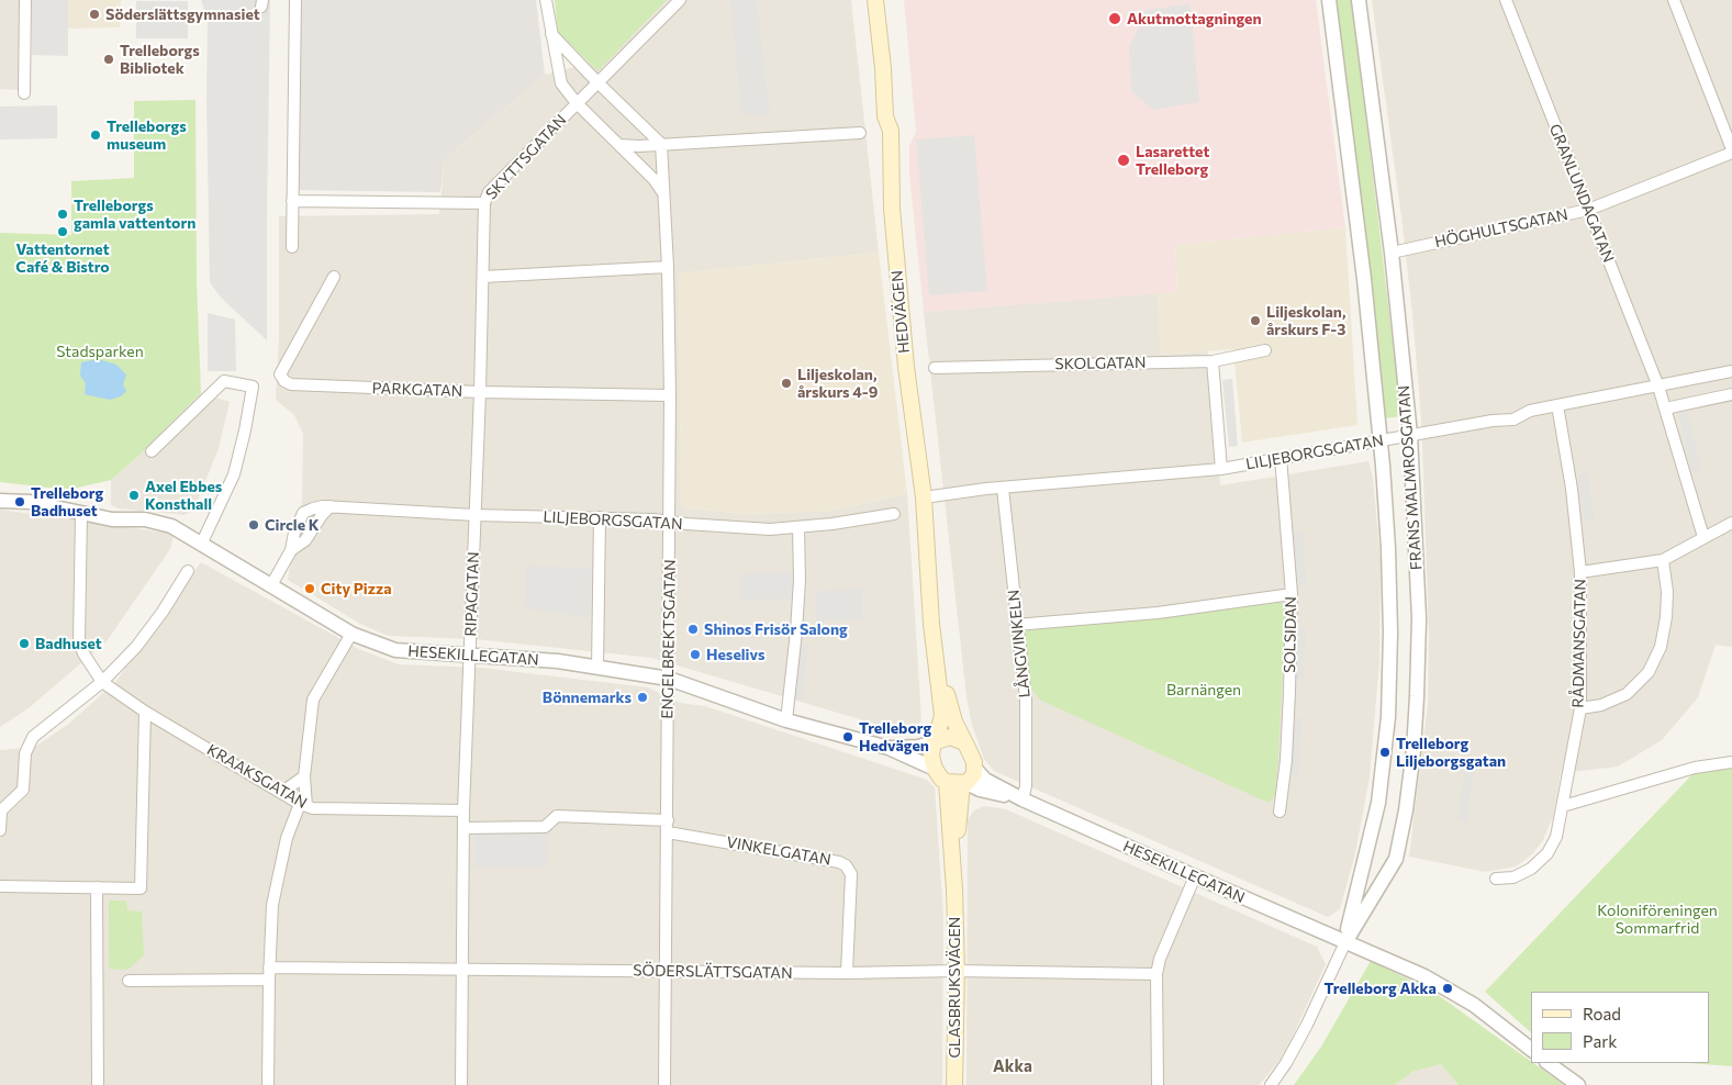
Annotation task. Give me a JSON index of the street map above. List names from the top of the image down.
{
  "streets": {
    "main road": ["HEDVÄGEN", "GLASBRUKSVÄGEN"],
    "street": [
      "SKYTTSGATAN",
      "GRANLUNDAGATAN",
      "HÖGHULTSGATAN",
      "SKOLGATAN",
      "PARKGATAN",
      "LILJEBORGSGATAN",
      "FRANS MALMROSGATAN",
      "RIPAGATAN",
      "SOLSIDAN",
      "ENGELBREKTSGATAN",
      "LÅNGVINKELN",
      "RÅDMANSGATAN",
      "HESEKILLEGATAN",
      "KRAAKSGATAN",
      "VINKELGATAN",
      "SÖDERSLÄTTSGATAN"
    ]
  },
  "crossings": [
    ["SKYTTSGATAN", "RIPAGATAN"],
    ["GRANLUNDAGATAN", "HÖGHULTSGATAN"],
    ["GRANLUNDAGATAN", "LILJEBORGSGATAN"],
    ["HÖGHULTSGATAN", "FRANS MALMROSGATAN"],
    ["HEDVÄGEN", "LILJEBORGSGATAN"],
    ["HEDVÄGEN", "HESEKILLEGATAN"],
    ["HEDVÄGEN", "GLASBRUKSVÄGEN"],
    ["PARKGATAN", "RIPAGATAN"],
    ["PARKGATAN", "ENGELBREKTSGATAN"],
    ["LILJEBORGSGATAN", "FRANS MALMROSGATAN"],
    ["LILJEBORGSGATAN", "RIPAGATAN"],
    ["LILJEBORGSGATAN", "SOLSIDAN"],
    ["LILJEBORGSGATAN", "ENGELBREKTSGATAN"],
    ["LILJEBORGSGATAN", "LÅNGVINKELN"],
    ["LILJEBORGSGATAN", "RÅDMANSGATAN"],
    ["LILJEBORGSGATAN", "HESEKILLEGATAN"],
    ["FRANS MALMROSGATAN", "HESEKILLEGATAN"],
    ["RIPAGATAN", "HESEKILLEGATAN"],
    ["RIPAGATAN", "KRAAKSGATAN"],
    ["RIPAGATAN", "VINKELGATAN"],
    ["RIPAGATAN", "SÖDERSLÄTTSGATAN"],
    ["ENGELBREKTSGATAN", "HESEKILLEGATAN"],
    ["ENGELBREKTSGATAN", "VINKELGATAN"],
    ["ENGELBREKTSGATAN", "SÖDERSLÄTTSGATAN"],
    ["LÅNGVINKELN", "HESEKILLEGATAN"],
    ["HESEKILLEGATAN", "GLASBRUKSVÄGEN"],
    ["VINKELGATAN", "SÖDERSLÄTTSGATAN"],
    ["SÖDERSLÄTTSGATAN", "GLASBRUKSVÄGEN"]
  ],
  "districts": ["Akka"],
  "parks": ["Stadsparken", "Barnängen", "Koloniföreningen Sommarfrid"],
  "places": [
    "Söderslättsgymnasiet",
    "Akutmottagningen",
    "Trelleborgs Bibliotek",
    "Trelleborgs museum",
    "Lasarettet Trelleborg",
    "Trelleborgs gamla vattentorn",
    "Vattentornet Café & Bistro",
    "Liljeskolan, årskurs F-3",
    "Liljeskolan, årskurs 4-9",
    "Axel Ebbes Konsthall",
    "Trelleborg Badhuset",
    "Circle K",
    "City Pizza",
    "Shinos Frisör Salong",
    "Badhuset",
    "Heselivs",
    "Bönnemarks",
    "Trelleborg Hedvägen",
    "Trelleborg Liljeborgsgatan",
    "Trelleborg Akka"
  ],
  "legend": ["Road", "Park"]
}
